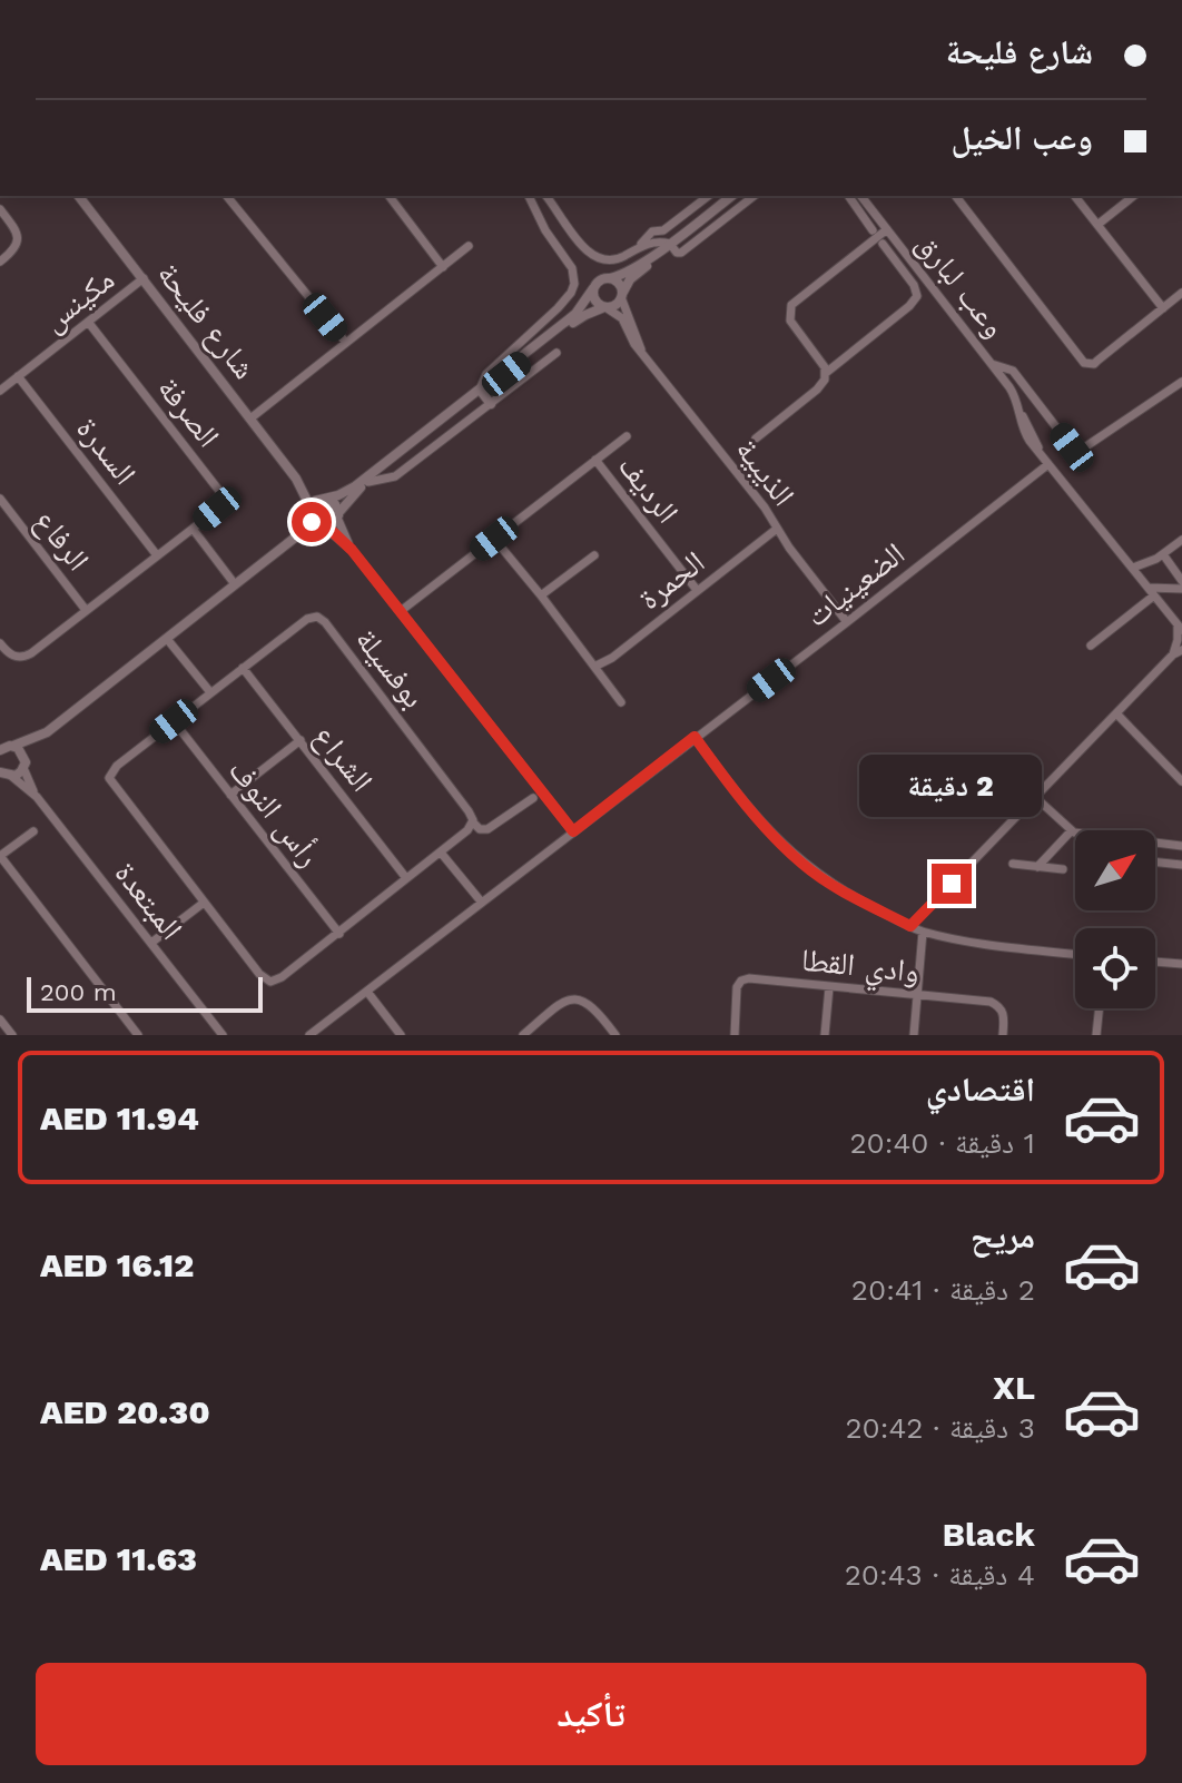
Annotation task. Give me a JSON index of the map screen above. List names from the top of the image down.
{
  "streets": {
    "street": [
      "وعب لبارق",
      "مكينس",
      "شارع فليحة",
      "الصرفة",
      "السدرة",
      "الذيبية",
      "الرديف",
      "الرفاع",
      "الحمرة",
      "الضعينيات",
      "بوفسيلة",
      "الشراع",
      "رأس النوف",
      "المبتعدة",
      "وادي القطا"
    ]
  },
  "crossings": [
    ["وعب لبارق", "الضعينيات"],
    ["مكينس", "شارع فليحة"],
    ["مكينس", "الصرفة"],
    ["مكينس", "السدرة"],
    ["الصرفة", "السدرة"],
    ["الصرفة", "الرفاع"],
    ["الذيبية", "الحمرة"],
    ["الذيبية", "الضعينيات"],
    ["الرديف", "الحمرة"],
    ["بوفسيلة", "الشراع"],
    ["بوفسيلة", "رأس النوف"]
  ],
  "scale_bar": "200 m",
  "north": "top right",
  "page": {
    "banner": ["شارع فليحة", "وعب الخيل"],
    "bubble": "2 دقيقة",
    "scale": "200 m",
    "list": [
      {
        "name": "اقتصادي",
        "note": "1 دقيقة · 20:40",
        "value": "AED 11.94"
      },
      {
        "name": "مريح",
        "note": "2 دقيقة · 20:41",
        "value": "AED 16.12"
      },
      {
        "name": "XL",
        "note": "3 دقيقة · 20:42",
        "value": "AED 20.30"
      },
      {
        "name": "Black",
        "note": "4 دقيقة · 20:43",
        "value": "AED 11.63"
      }
    ],
    "buttons": "تأكيد"
  }
}
